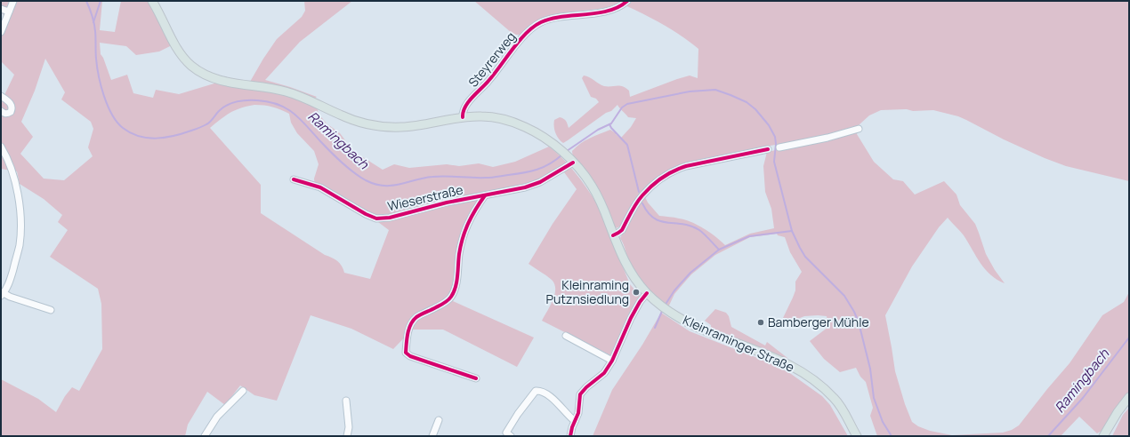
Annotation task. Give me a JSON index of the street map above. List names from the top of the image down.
{
  "streets": {
    "main road": ["Kleinraminger Straße"],
    "street": ["Steyrerweg", "Wieserstraße"]
  },
  "crossings": [
    ["Steyrerweg", "Kleinraminger Straße"],
    ["Wieserstraße", "Kleinraminger Straße"]
  ],
  "water": ["Ramingbach"],
  "places": ["Kleinraming Putznsiedlung", "Bamberger Mühle"]
}
